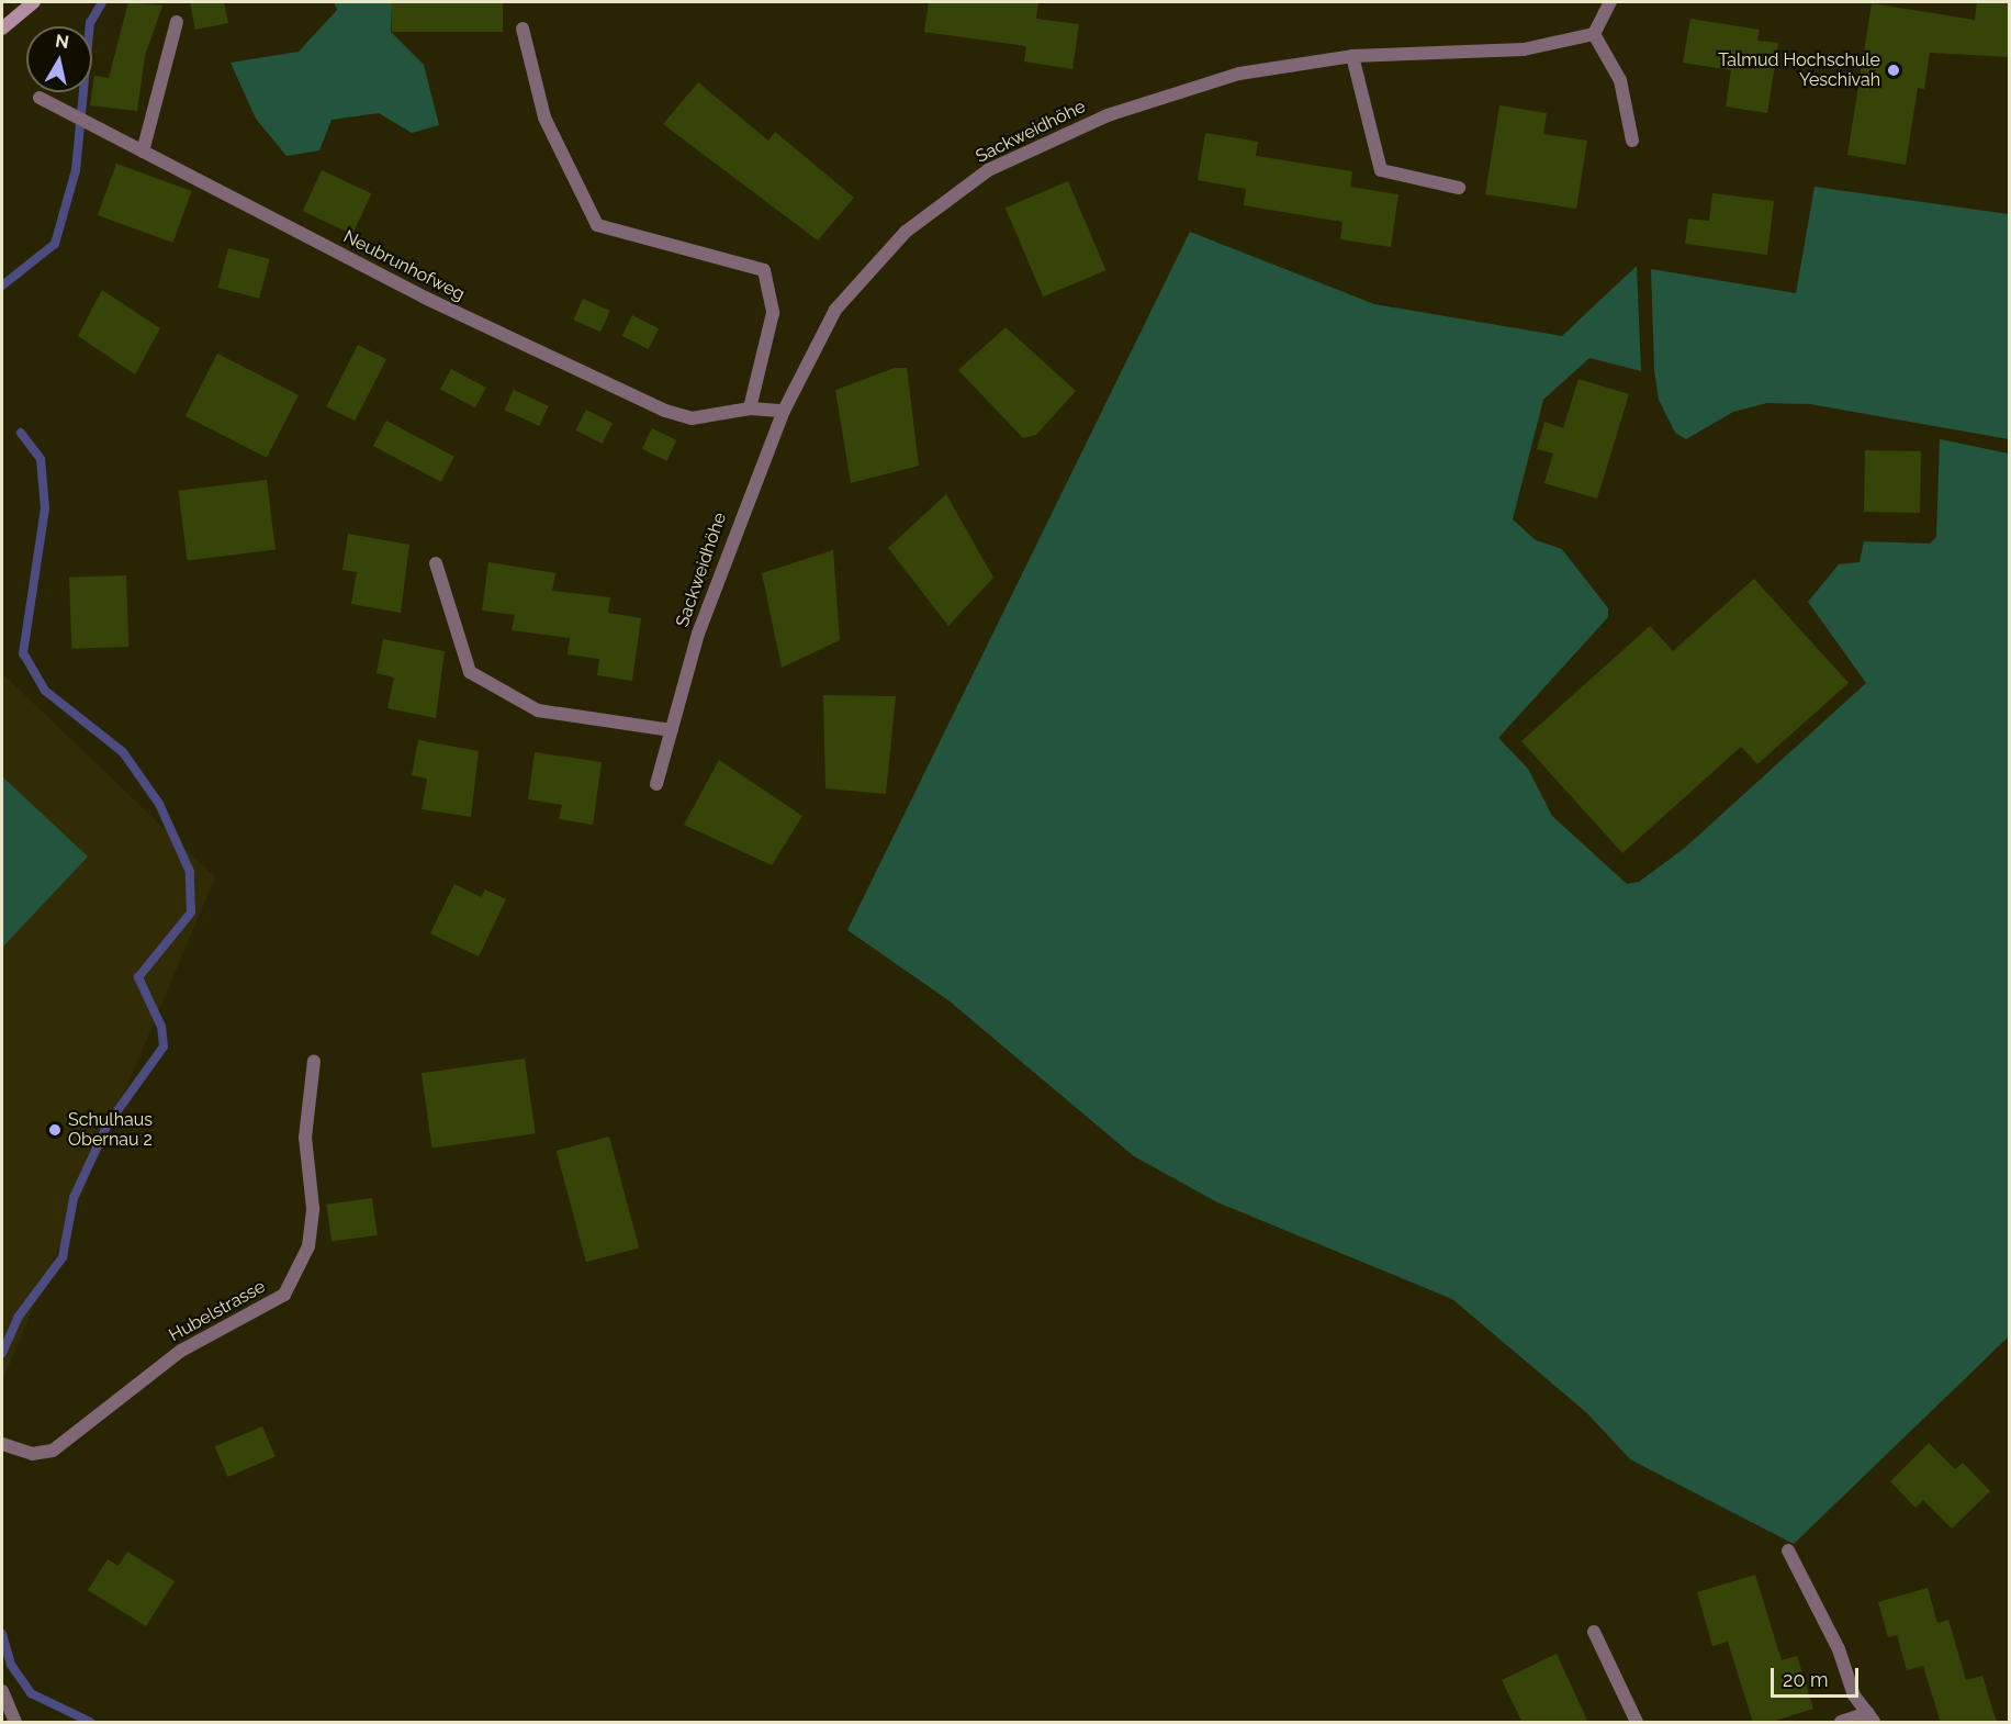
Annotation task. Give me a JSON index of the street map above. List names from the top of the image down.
{
  "streets": {
    "street": ["Sackweidhöhe", "Neubrunhofweg", "Hubelstrasse"]
  },
  "crossings": [
    ["Sackweidhöhe", "Neubrunhofweg"]
  ],
  "places": ["Talmud Hochschule Yeschivah", "Schulhaus Obernau 2"],
  "scale_bar": "20 m",
  "north": "top"
}
